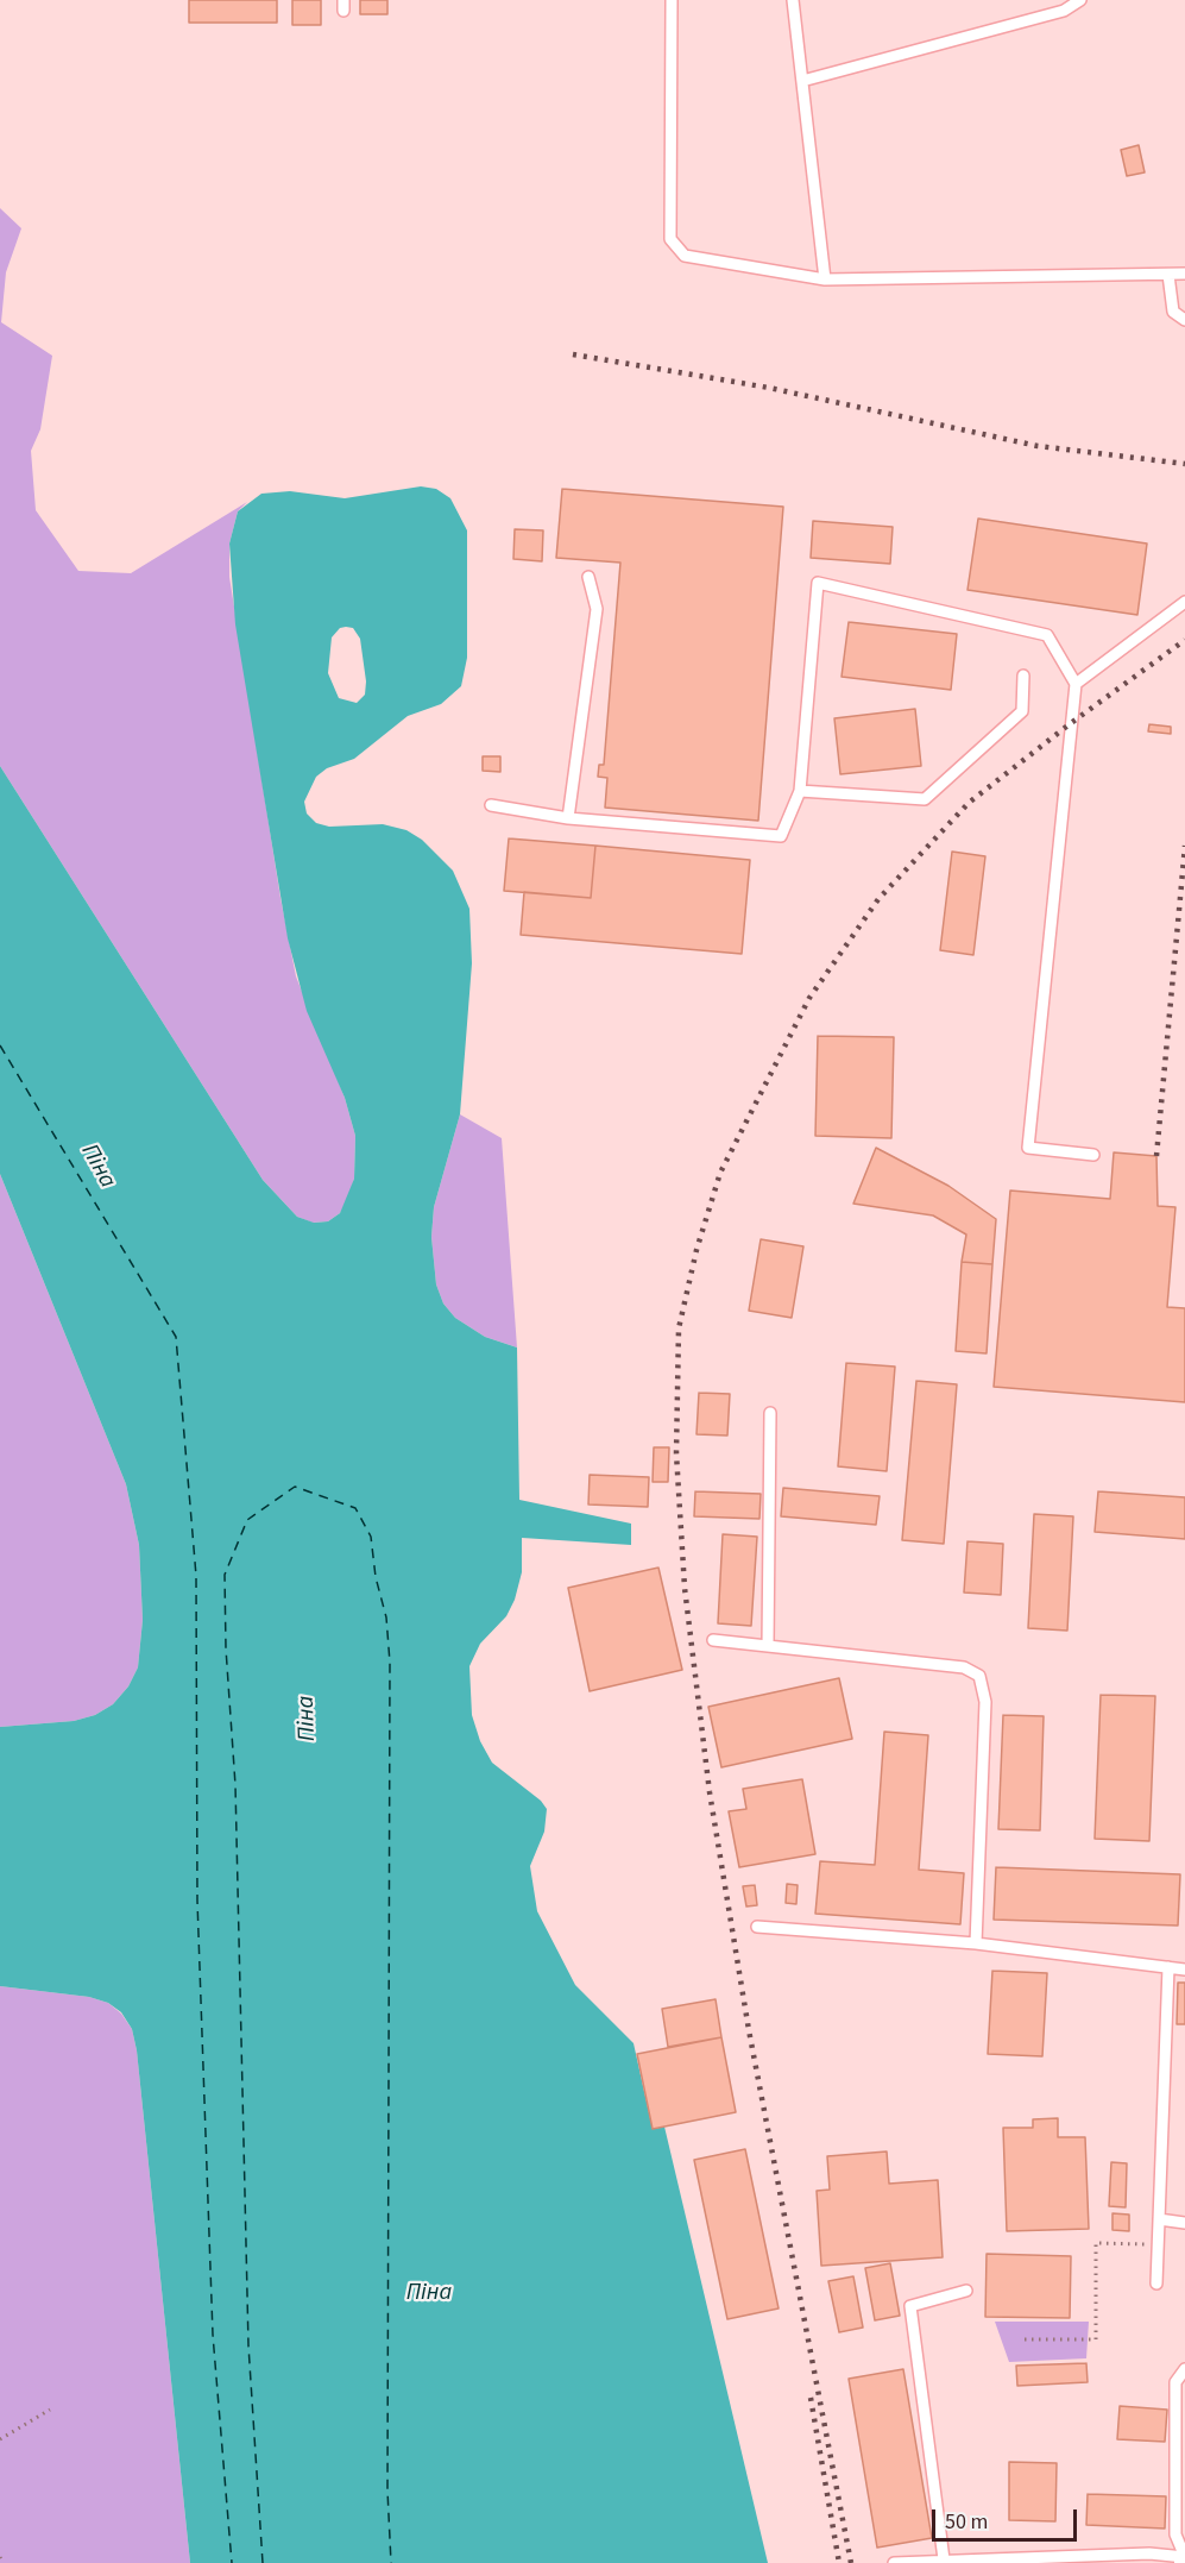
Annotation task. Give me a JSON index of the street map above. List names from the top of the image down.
{
  "water": ["Піна"],
  "scale_bar": "50 m"
}
